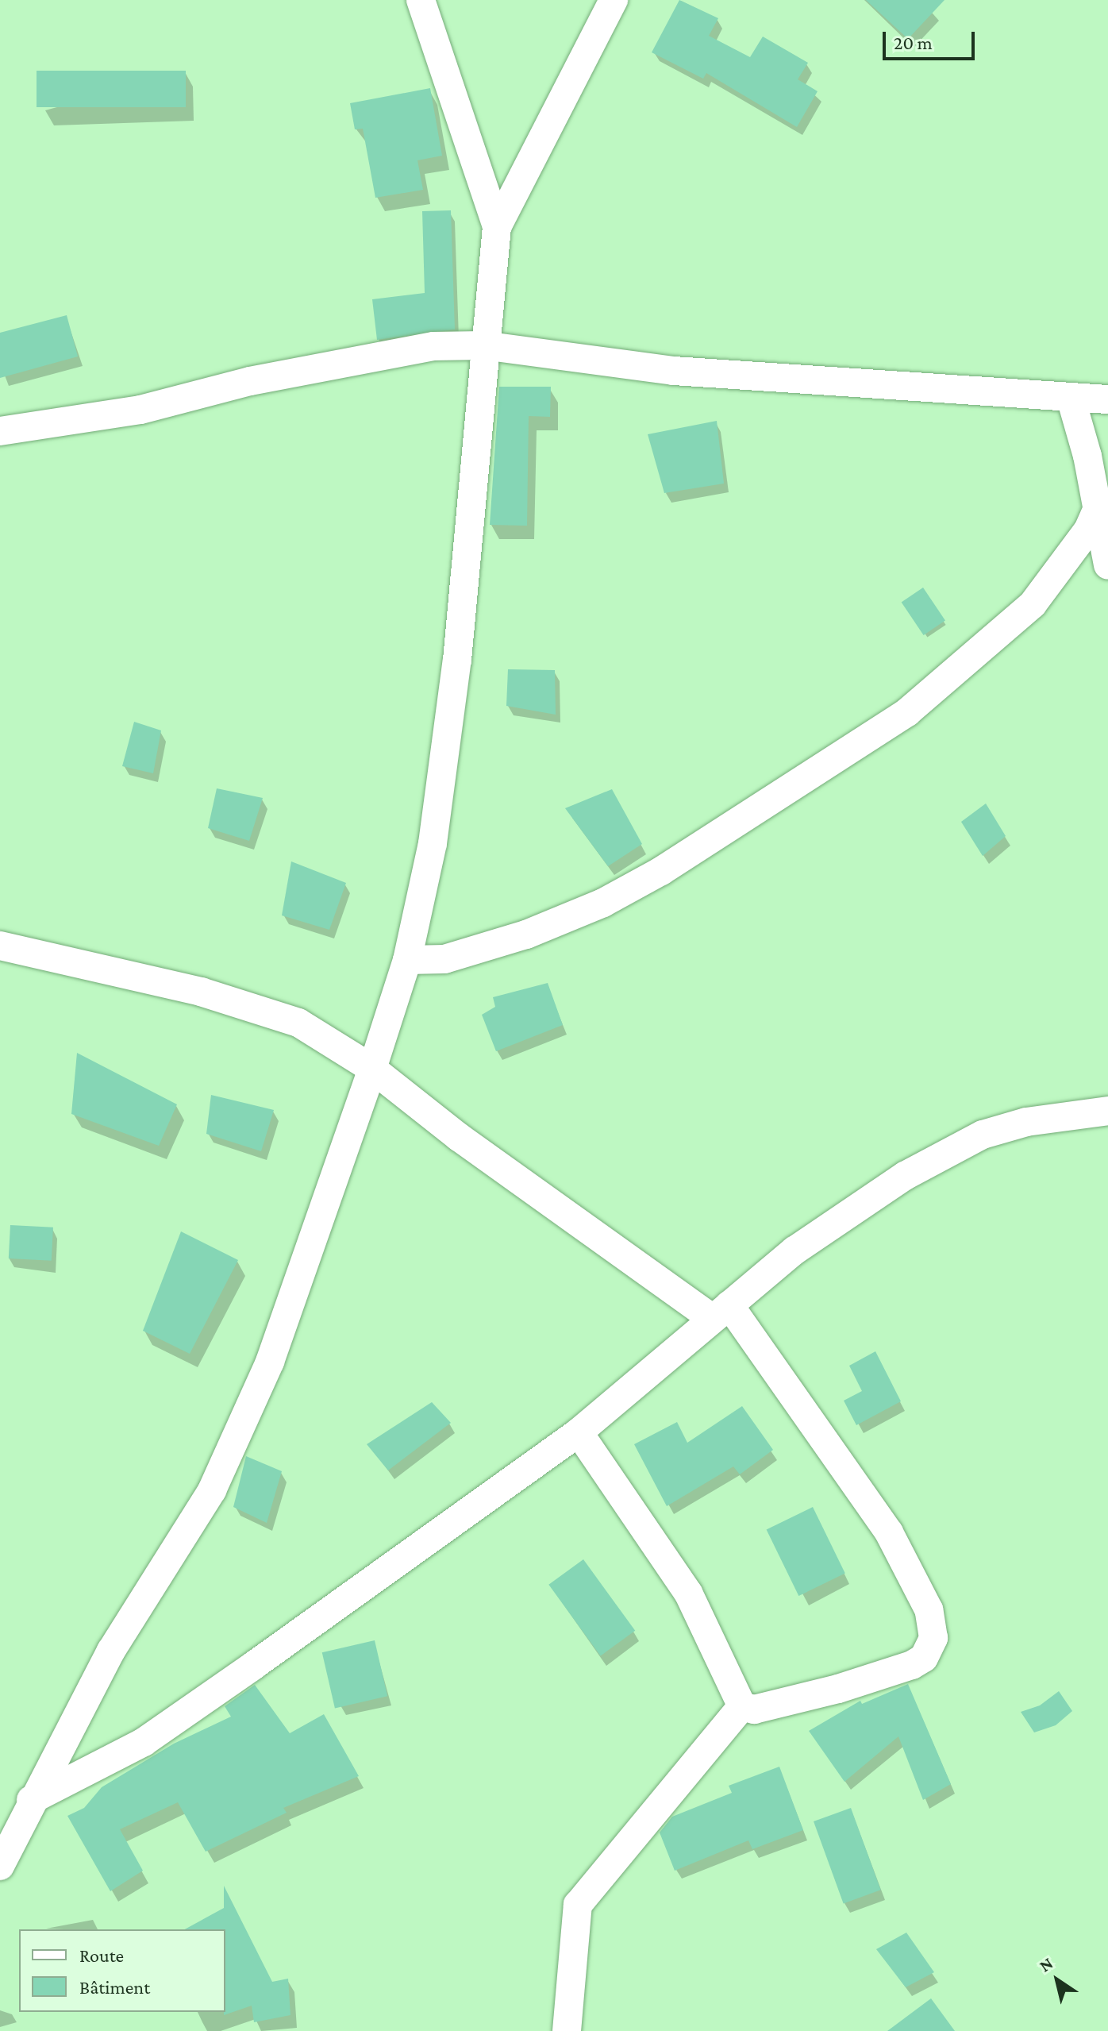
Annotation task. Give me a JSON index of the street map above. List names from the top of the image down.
{
  "legend": ["Route", "Bâtiment"],
  "scale_bar": "20 m",
  "north": "top left"
}
